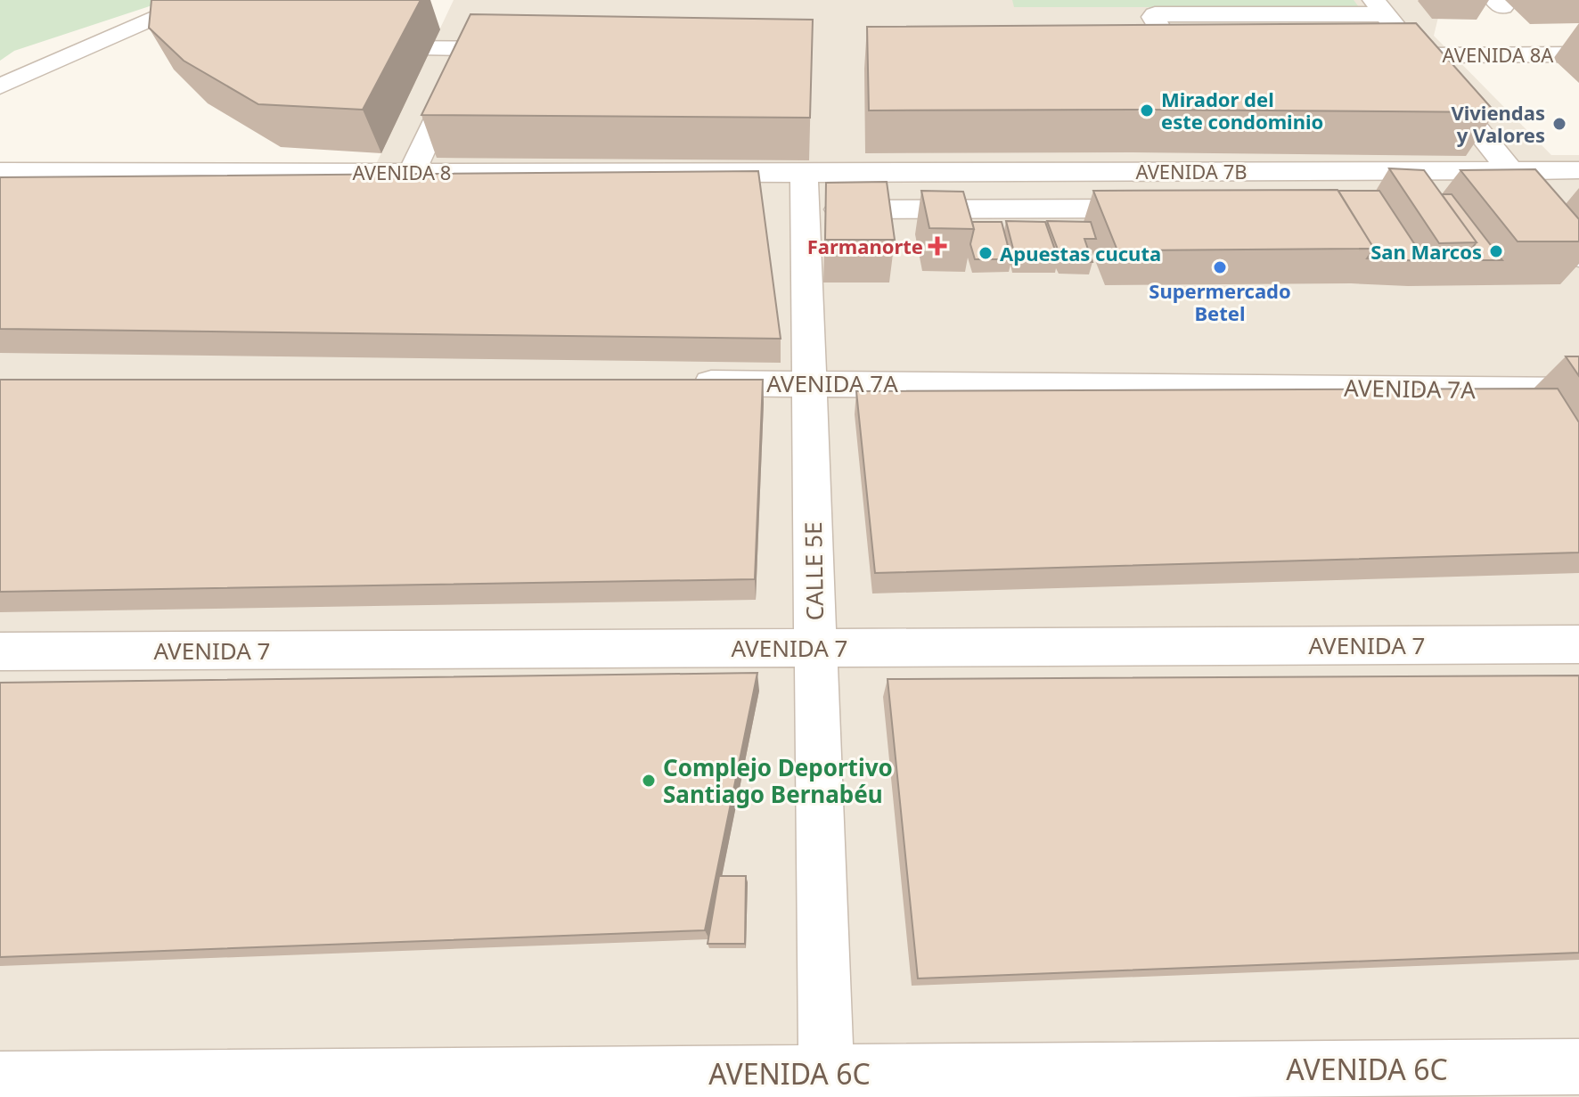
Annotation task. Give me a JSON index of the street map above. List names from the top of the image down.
{
  "streets": {
    "street": [
      "AVENIDA 8A",
      "AVENIDA 7B",
      "AVENIDA 8",
      "AVENIDA 7A",
      "CALLE 5E",
      "AVENIDA 7",
      "AVENIDA 6C"
    ]
  },
  "crossings": [
    ["AVENIDA 7B", "AVENIDA 8"],
    ["AVENIDA 7B", "CALLE 5E"],
    ["AVENIDA 8", "CALLE 5E"],
    ["AVENIDA 7A", "CALLE 5E"],
    ["CALLE 5E", "AVENIDA 7"],
    ["CALLE 5E", "AVENIDA 6C"]
  ],
  "places": {
    "other": [
      "Mirador del este condominio",
      "Viviendas y Valores",
      "San Marcos",
      "Apuestas cucuta",
      "Supermercado Betel",
      "Complejo Deportivo Santiago Bernabéu"
    ],
    "health": ["Farmanorte"]
  }
}
